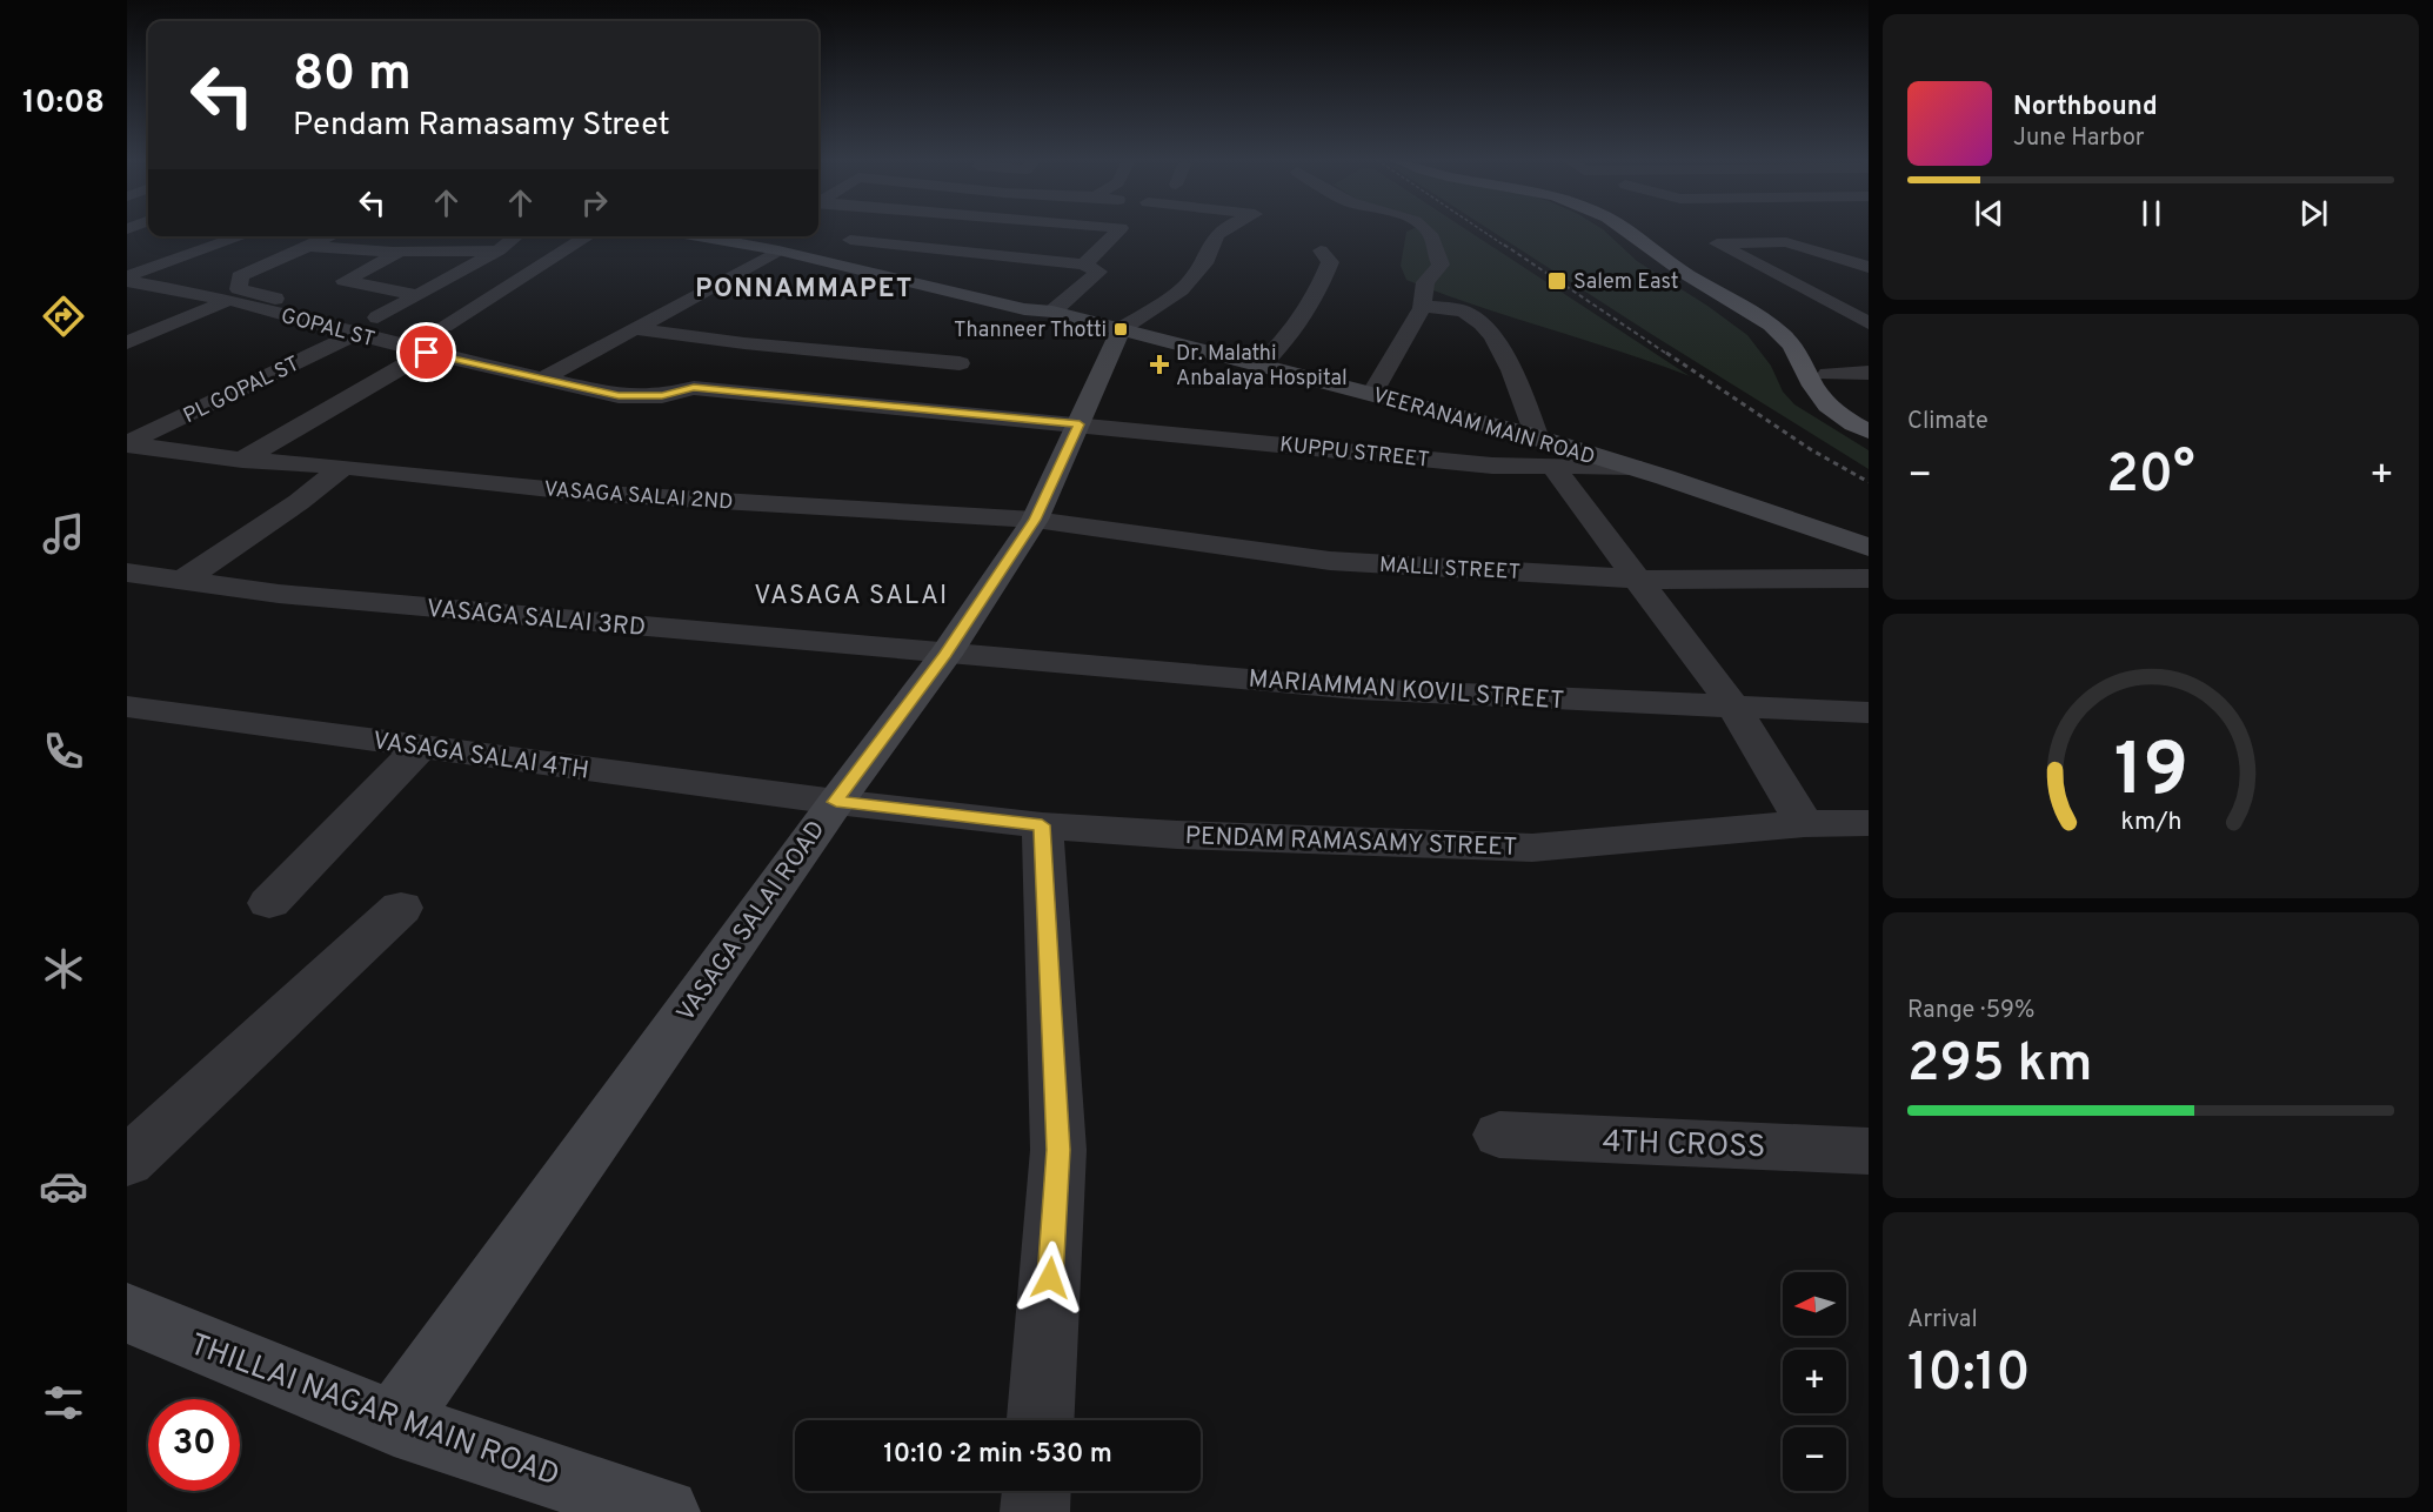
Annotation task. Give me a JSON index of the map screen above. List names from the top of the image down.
{
  "streets": {
    "main road": ["VEERANAM MAIN ROAD", "VASAGA SALAI ROAD", "THILLAI NAGAR MAIN ROAD"],
    "street": [
      "GOPAL ST",
      "PL GOPAL ST",
      "KUPPU STREET",
      "VASAGA SALAI 2ND",
      "MALLI STREET",
      "VASAGA SALAI 3RD",
      "MARIAMMAN KOVIL STREET",
      "VASAGA SALAI 4TH",
      "PENDAM RAMASAMY STREET",
      "4TH CROSS"
    ]
  },
  "crossings": [
    ["GOPAL ST", "PL GOPAL ST"],
    ["GOPAL ST", "KUPPU STREET"],
    ["PL GOPAL ST", "VASAGA SALAI 2ND"],
    ["VEERANAM MAIN ROAD", "KUPPU STREET"],
    ["VEERANAM MAIN ROAD", "VASAGA SALAI ROAD"],
    ["KUPPU STREET", "VASAGA SALAI ROAD"],
    ["VASAGA SALAI 2ND", "MALLI STREET"],
    ["VASAGA SALAI 2ND", "VASAGA SALAI ROAD"],
    ["MALLI STREET", "VASAGA SALAI ROAD"],
    ["VASAGA SALAI 3RD", "MARIAMMAN KOVIL STREET"],
    ["VASAGA SALAI 3RD", "VASAGA SALAI ROAD"],
    ["MARIAMMAN KOVIL STREET", "VASAGA SALAI ROAD"],
    ["VASAGA SALAI 4TH", "PENDAM RAMASAMY STREET"],
    ["VASAGA SALAI 4TH", "VASAGA SALAI ROAD"],
    ["PENDAM RAMASAMY STREET", "VASAGA SALAI ROAD"],
    ["VASAGA SALAI ROAD", "THILLAI NAGAR MAIN ROAD"]
  ],
  "districts": ["PONNAMMAPET", "VASAGA SALAI"],
  "places": {
    "transit": ["Salem East", "Thanneer Thotti"],
    "health": ["Dr. Malathi Anbalaya Hospital"]
  },
  "north": "left",
  "page": {
    "tabs": "10:08",
    "turn": ["80 m", "Pendam Ramasamy Street"],
    "song": ["Northbound", "June Harbor"],
    "tile": [
      "Climate",
      ["Range · 59%", "295 km"],
      ["Arrival", "10:10"]
    ],
    "heat": ["−", "20°", "+"],
    "map_buttons": ["+", "−"],
    "limit": "30",
    "trip": "10:10 · 2 min · 530 m",
    "gauge": ["19", "km/h"]
  }
}
